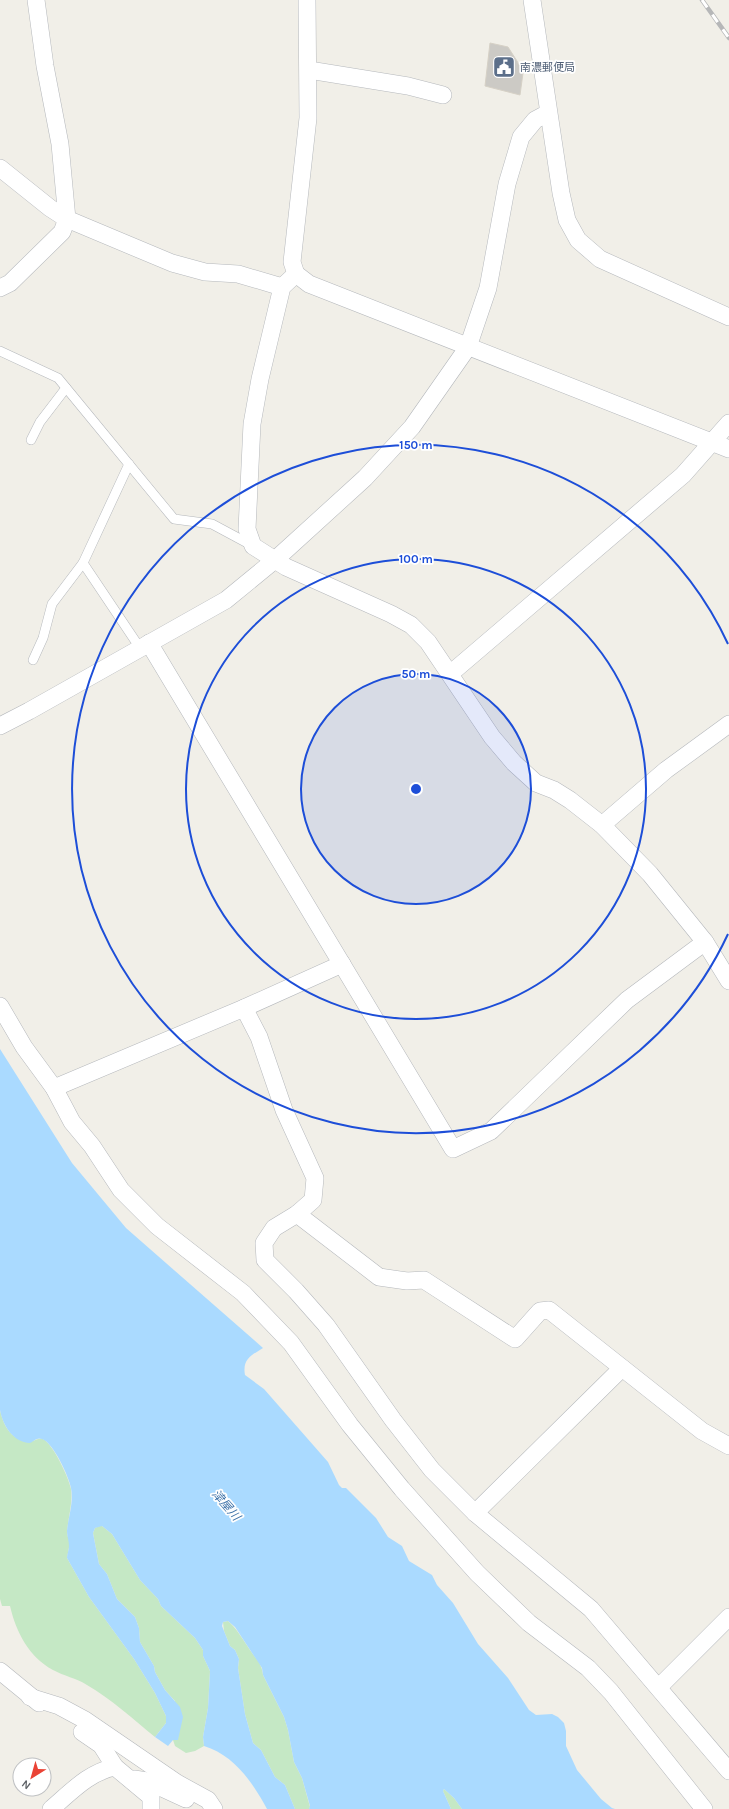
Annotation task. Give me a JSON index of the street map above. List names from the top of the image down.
{
  "water": ["津屋川"],
  "places": {
    "public building": ["南濃郵便局"]
  },
  "north": "bottom left",
  "rings": ["150 m", "100 m", "50 m"]
}
